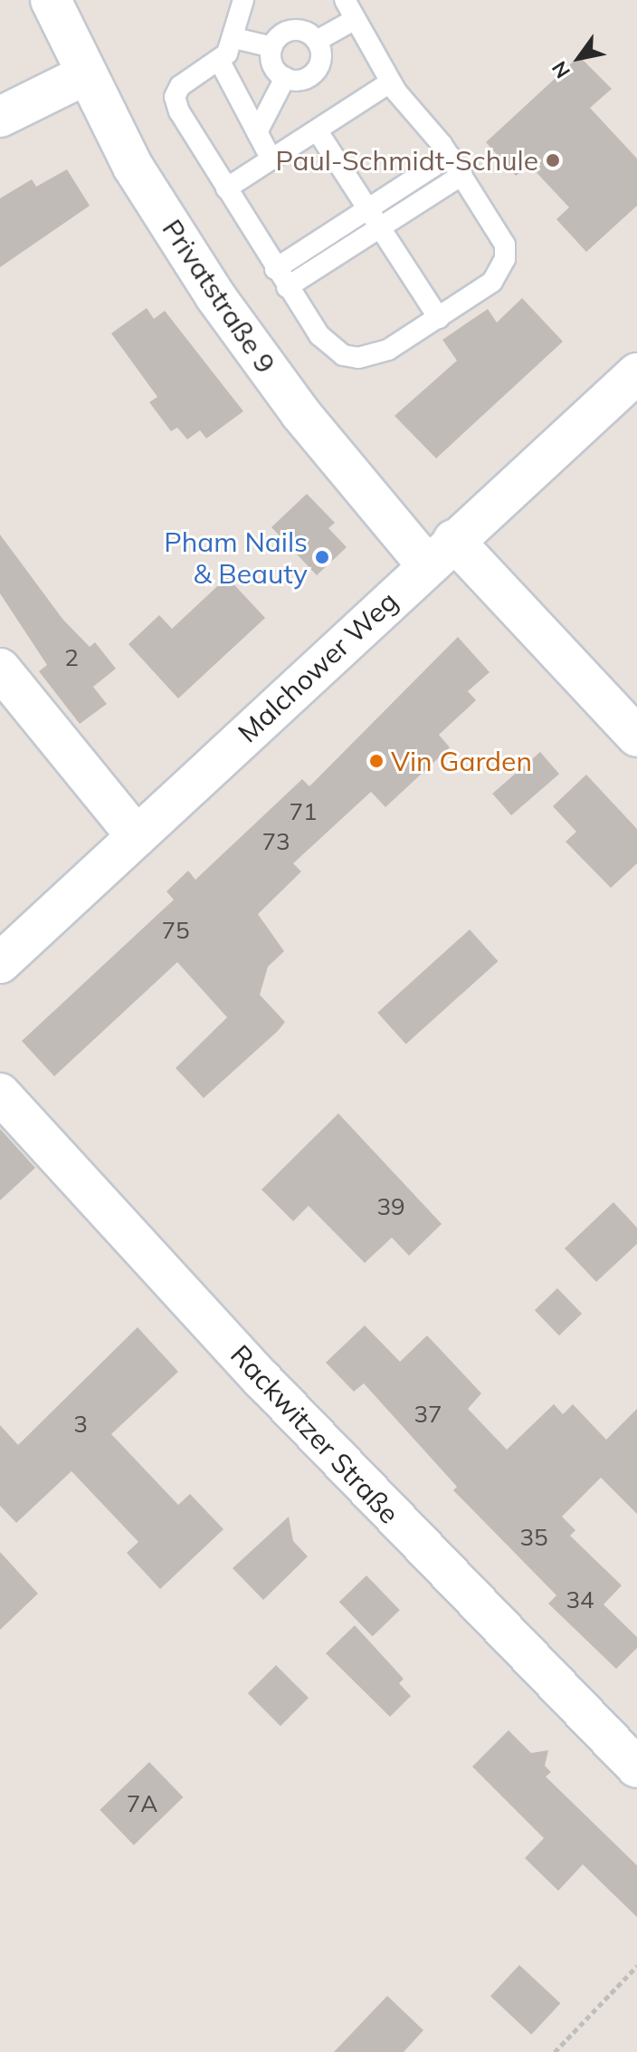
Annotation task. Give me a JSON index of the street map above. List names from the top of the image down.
{
  "streets": {
    "street": ["Privatstraße 9", "Malchower Weg", "Rackwitzer Straße"]
  },
  "crossings": [
    ["Privatstraße 9", "Malchower Weg"]
  ],
  "places": ["Paul-Schmidt-Schule", "Pham Nails & Beauty", "Vin Garden"],
  "house_numbers": [
    "2",
    "71",
    "73",
    "75",
    "39",
    "37",
    "3",
    "35",
    "34",
    "7A"
  ],
  "north": "bottom left"
}
